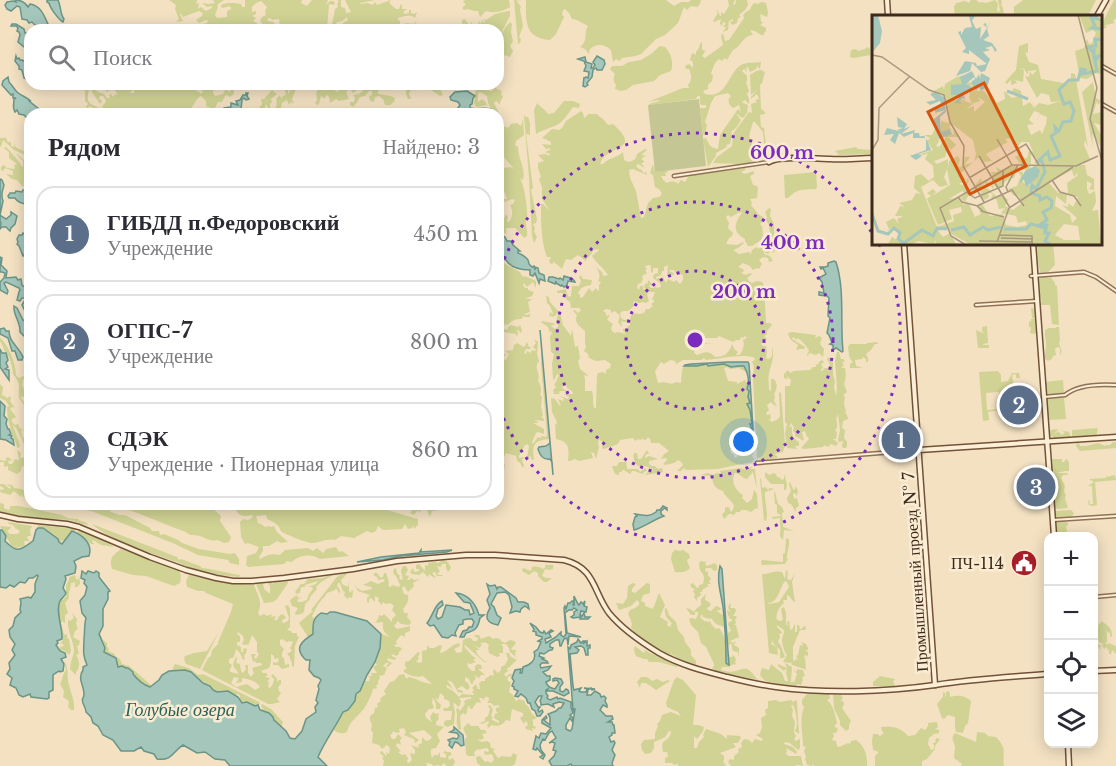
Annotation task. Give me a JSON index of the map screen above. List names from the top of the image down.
{
  "streets": {
    "street": ["Промышленный проезд № 7"]
  },
  "water": ["Голубые озера"],
  "places": {
    "public building": ["ПЧ-114"]
  },
  "page": {
    "search": "Поиск",
    "heading": ["Рядом", "Найдено: 3"],
    "list": [
      {
        "mark": "1",
        "name": "ГИБДД п.Федоровский",
        "note": "Учреждение",
        "value": "450 m"
      },
      {
        "mark": "2",
        "name": "ОГПС-7",
        "note": "Учреждение",
        "value": "800 m"
      },
      {
        "mark": "3",
        "name": "СДЭК",
        "note": "Учреждение · Пионерная улица",
        "value": "860 m"
      }
    ],
    "pins": ["2", "1", "3"],
    "map_buttons": ["+", "−"]
  },
  "rings": ["600 m", "400 m", "200 m"]
}
